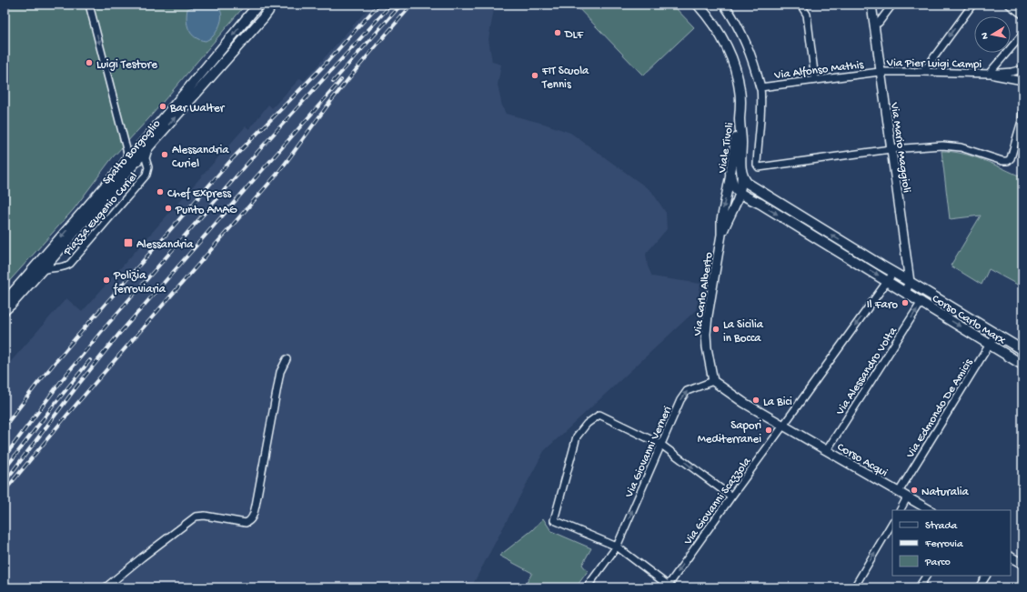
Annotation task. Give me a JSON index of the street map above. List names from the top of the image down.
{
  "streets": {
    "main road": ["Viale Tivoli", "Spalto Borgoglio", "Corso Carlo Marx"],
    "street": [
      "Via Pier Luigi Campi",
      "Via Alfonso Mathis",
      "Via Mario Maggioli",
      "Piazza Eugenio Curiel",
      "Via Carlo Alberto",
      "Via Alessandro Volta",
      "Via Edmondo De Amicis",
      "Via Giovanni Verneri",
      "Corso Acqui",
      "Via Giovanni Scazzola"
    ]
  },
  "crossings": [
    ["Via Pier Luigi Campi", "Via Alfonso Mathis"],
    ["Via Pier Luigi Campi", "Via Mario Maggioli"],
    ["Via Alfonso Mathis", "Via Mario Maggioli"],
    ["Viale Tivoli", "Via Mario Maggioli"],
    ["Viale Tivoli", "Corso Carlo Marx"],
    ["Via Mario Maggioli", "Corso Carlo Marx"],
    ["Spalto Borgoglio", "Piazza Eugenio Curiel"],
    ["Via Carlo Alberto", "Via Giovanni Verneri"],
    ["Corso Carlo Marx", "Via Alessandro Volta"],
    ["Corso Carlo Marx", "Via Edmondo De Amicis"],
    ["Via Alessandro Volta", "Corso Acqui"],
    ["Via Edmondo De Amicis", "Corso Acqui"],
    ["Corso Acqui", "Via Giovanni Scazzola"]
  ],
  "one_way": ["Via Giovanni Verneri", "Via Giovanni Scazzola"],
  "places": {
    "other": [
      "DLF",
      "Luigi Testore",
      "FIT Scuola Tennis",
      "Bar Walter",
      "Alessandria Curiel",
      "Chef Express",
      "Punto AMAG",
      "Polizia ferroviaria",
      "Il Faro",
      "La Sicilia in Bocca",
      "La Bici",
      "Sapori Mediterranei",
      "Naturalia"
    ],
    "transit": ["Alessandria"]
  },
  "legend": ["Strada", "Ferrovia", "Parco"],
  "north": "left"
}
